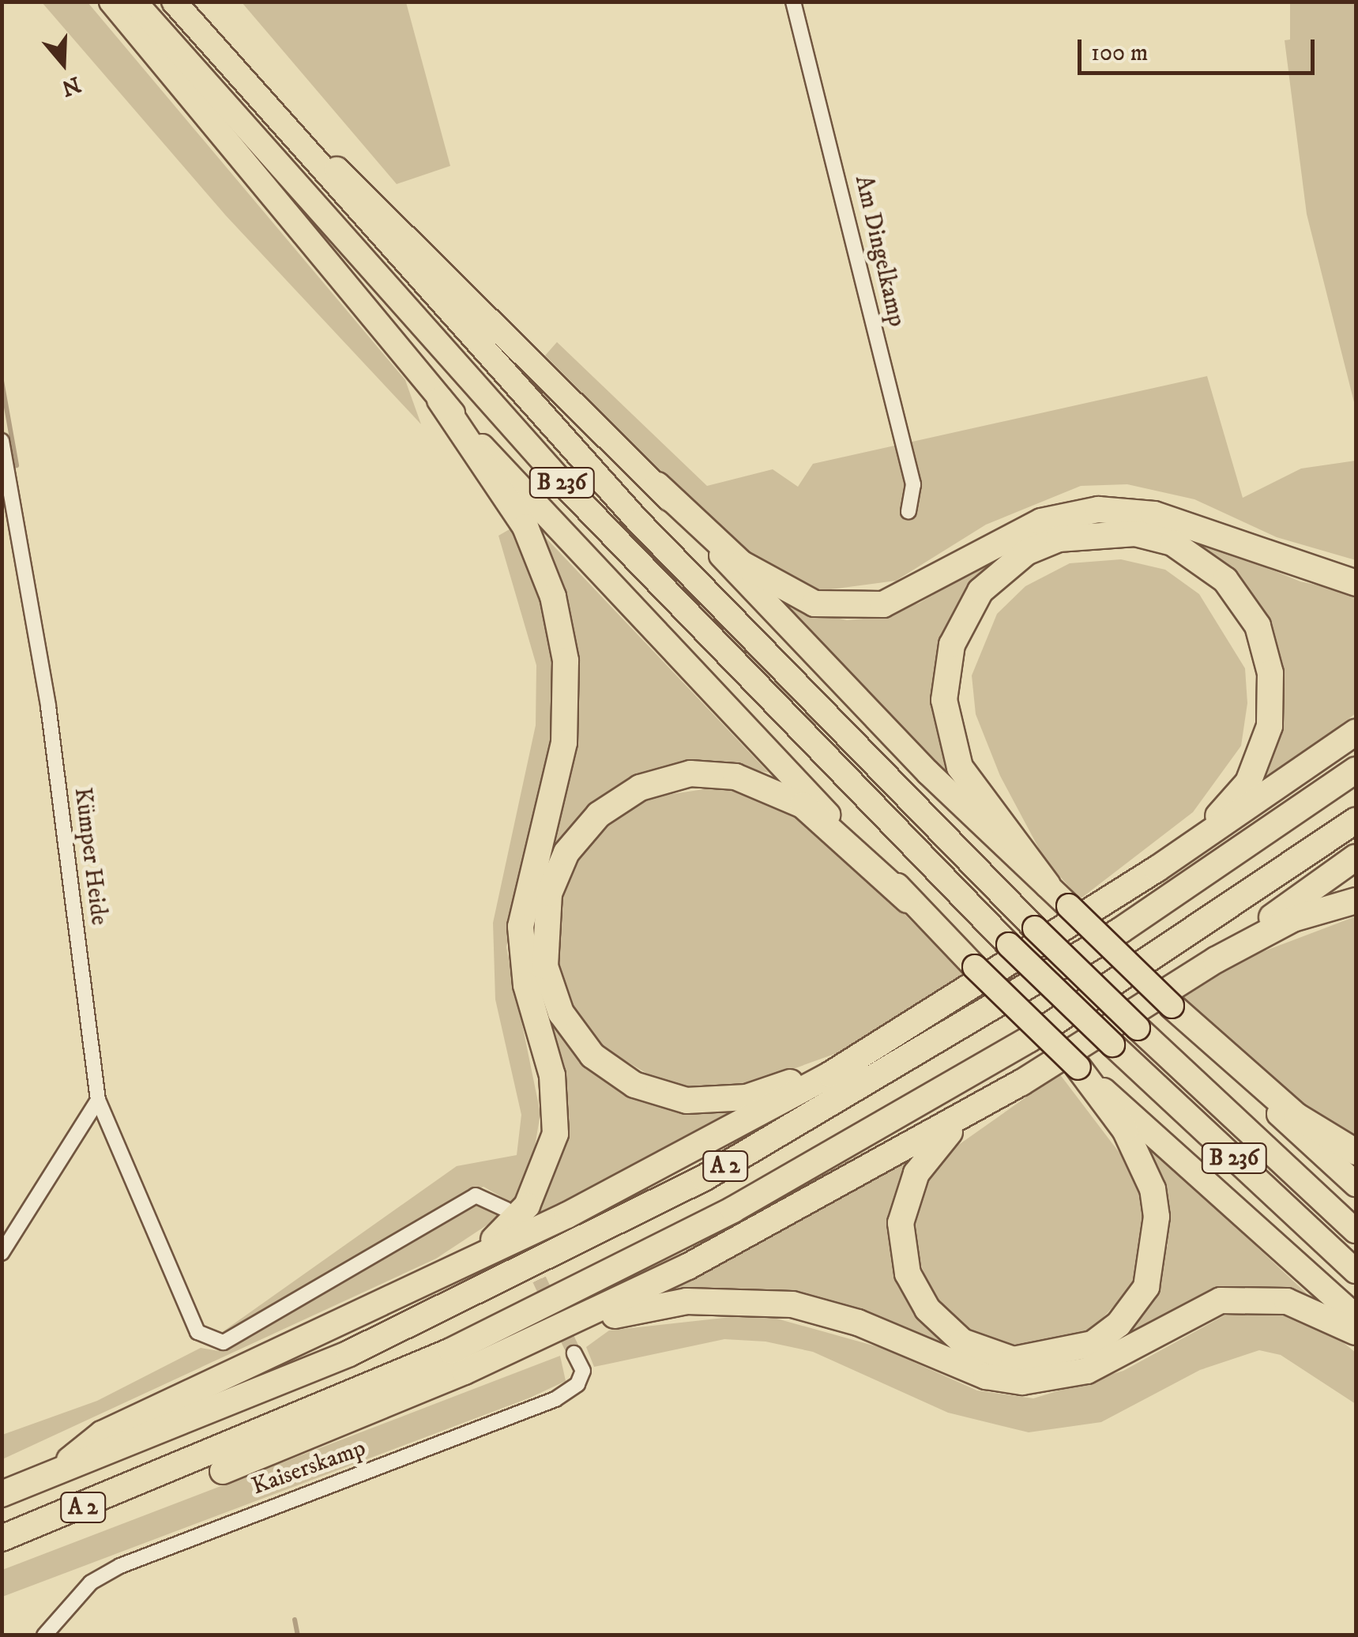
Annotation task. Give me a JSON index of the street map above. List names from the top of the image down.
{
  "streets": {
    "highway": ["B 236", "A 2"],
    "street": ["Am Dingelkamp", "Kümper Heide", "Kaiserskamp"]
  },
  "scale_bar": "100 m",
  "north": "bottom"
}
